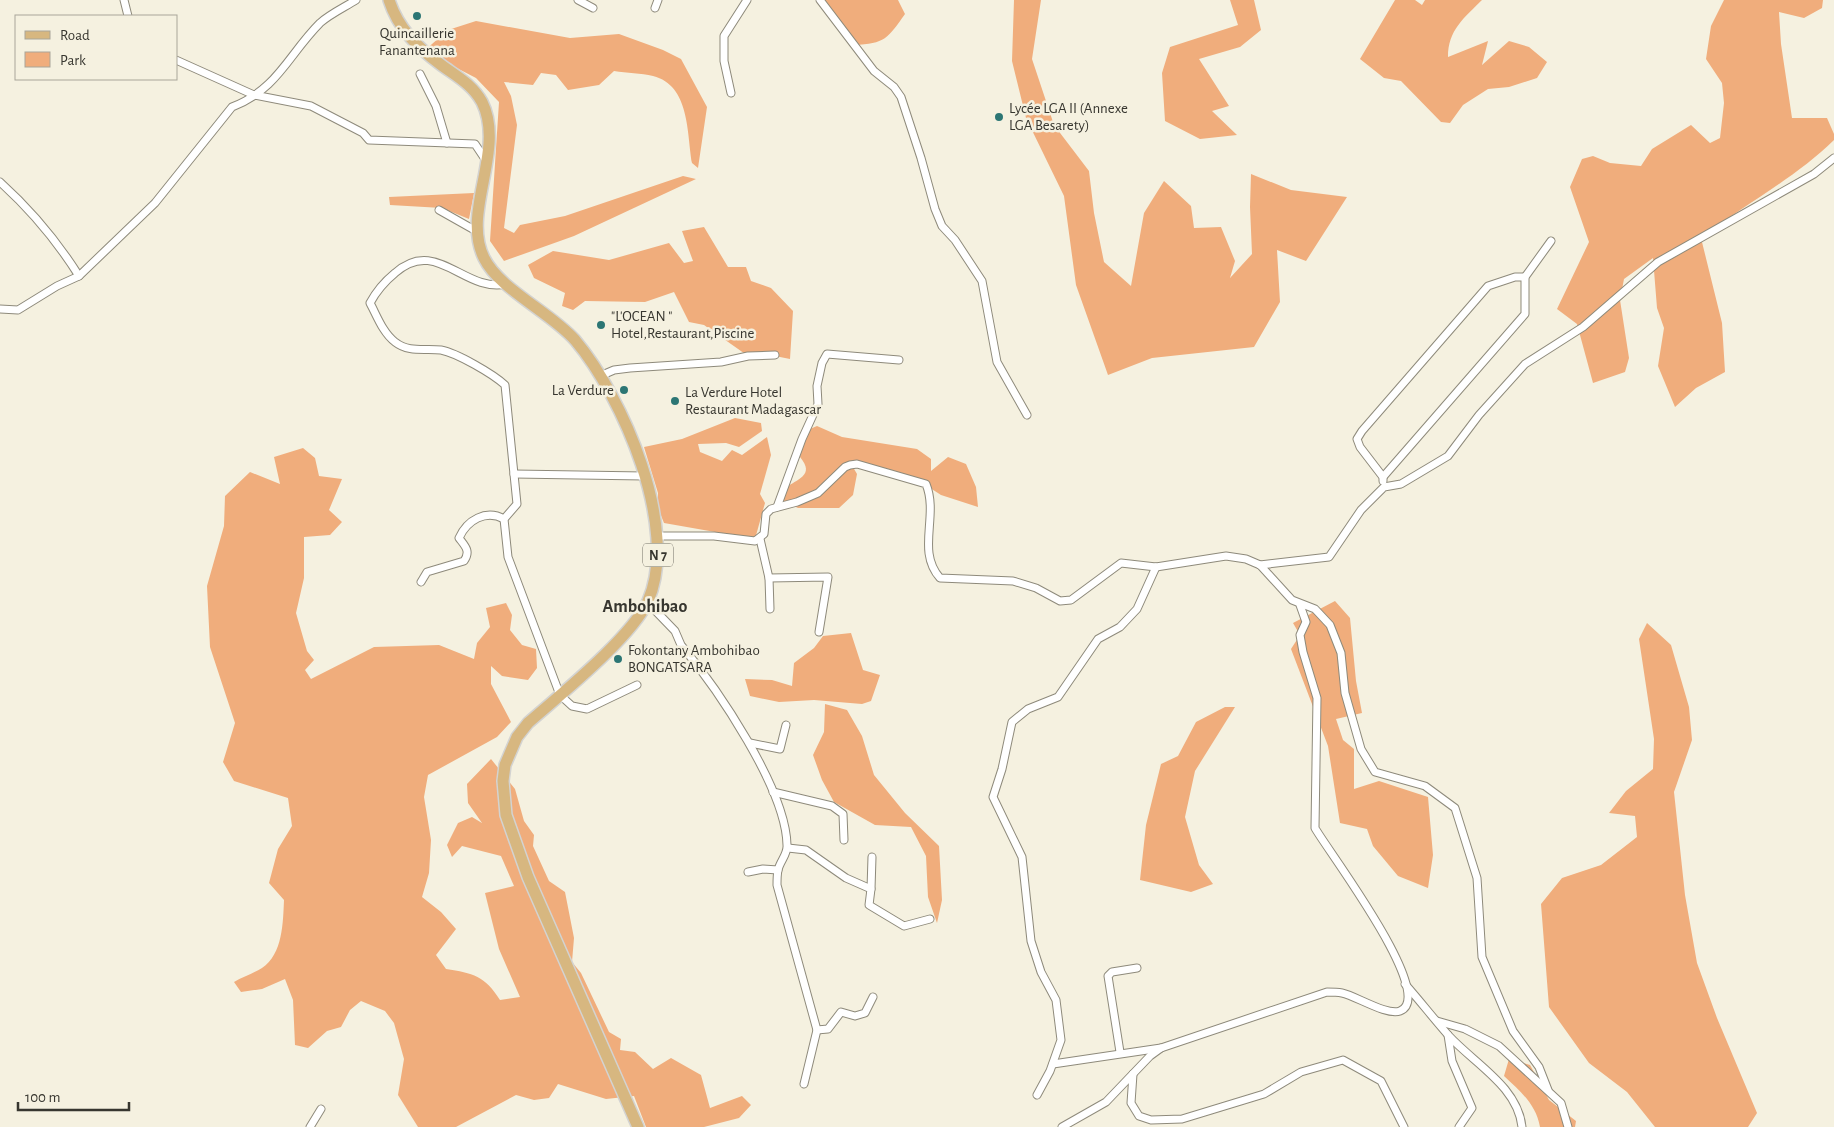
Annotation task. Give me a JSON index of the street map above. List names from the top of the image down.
{
  "streets": {
    "main road": ["N 7"]
  },
  "districts": ["Ambohibao"],
  "places": [
    "Quincaillerie Fanantenana",
    "Lycée LGA II (Annexe LGA Besarety)",
    "\"L'OCEAN \" Hotel,Restaurant,Piscine",
    "La Verdure",
    "La Verdure Hotel Restaurant Madagascar",
    "Fokontany Ambohibao BONGATSARA"
  ],
  "legend": ["Road", "Park"],
  "scale_bar": "100 m"
}
